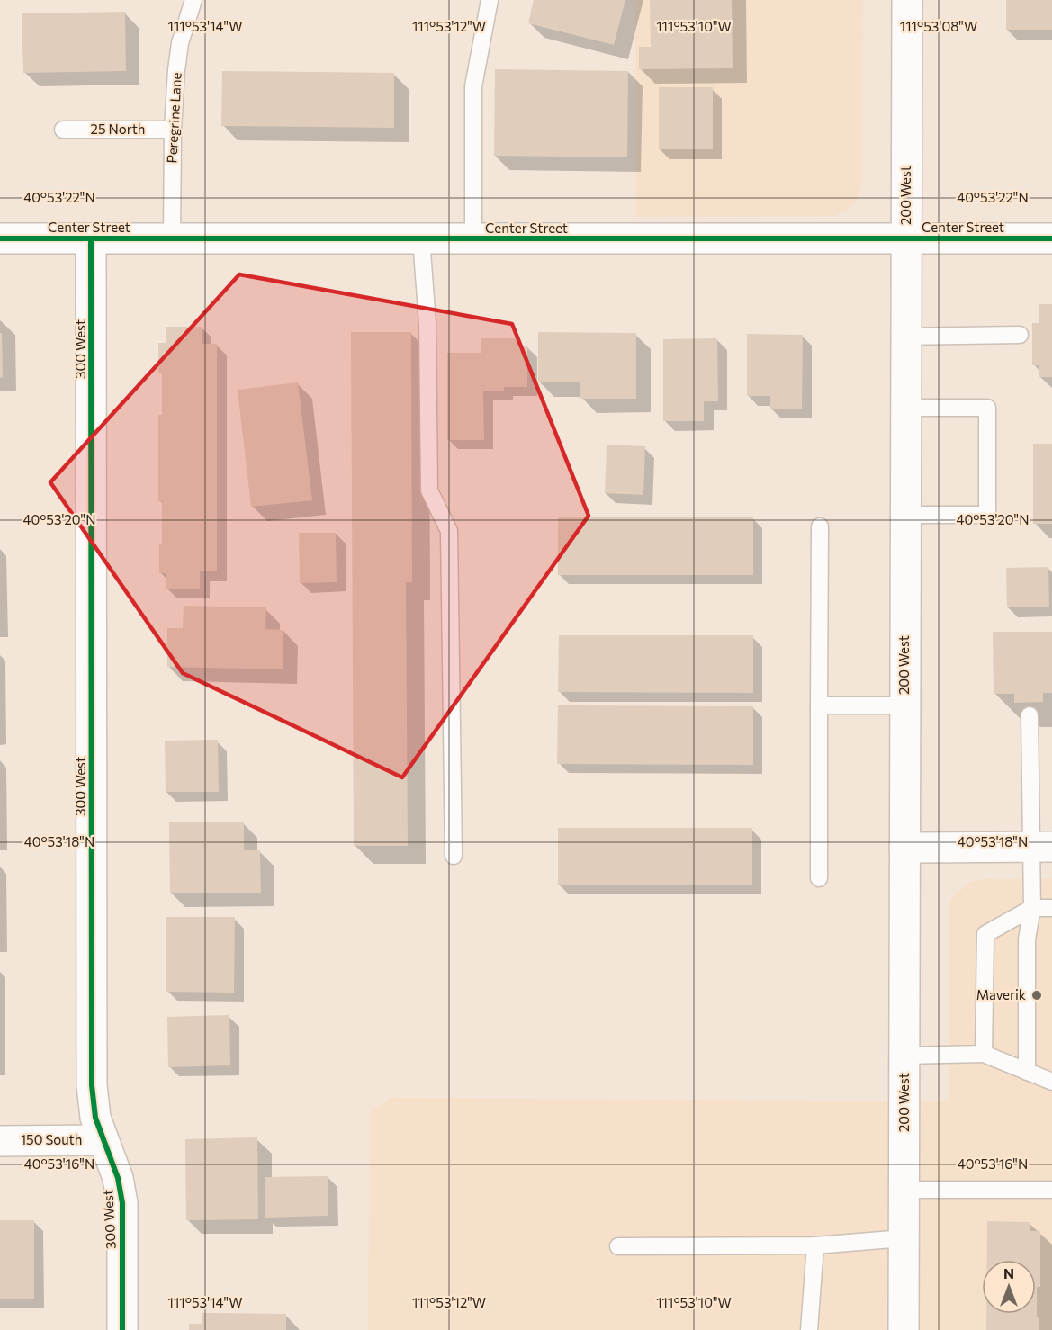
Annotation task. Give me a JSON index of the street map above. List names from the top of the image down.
{
  "streets": {
    "street": [
      "200 West",
      "Center Street",
      "300 West",
      "150 South"
    ],
    "lane": ["Peregrine Lane", "25 North"]
  },
  "crossings": [
    ["Peregrine Lane", "25 North"],
    ["Peregrine Lane", "Center Street"],
    ["200 West", "Center Street"],
    ["Center Street", "300 West"],
    ["300 West", "150 South"]
  ],
  "places": ["Maverik"],
  "north": "top",
  "coordinates": [
    "111°53'14\"W",
    "111°53'12\"W",
    "111°53'10\"W",
    "111°53'08\"W",
    "40°53'22\"N",
    "40°53'20\"N",
    "40°53'18\"N",
    "40°53'16\"N"
  ]
}
